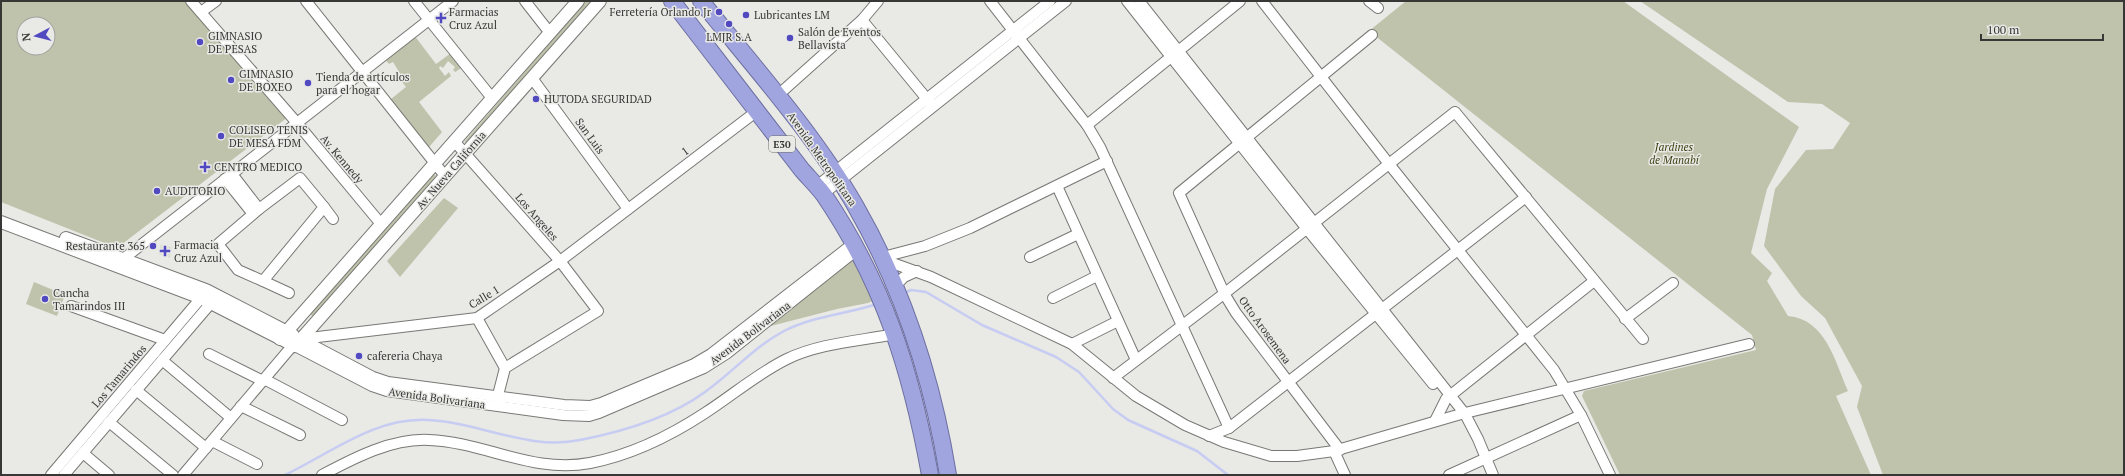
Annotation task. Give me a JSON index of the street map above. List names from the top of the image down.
{
  "streets": {
    "highway": ["E30", "Avenida Metropolitana"],
    "street": [
      "San Luis",
      "1",
      "Av. Kennedy",
      "Av. Nueva California",
      "Los Angeles",
      "Calle 1",
      "Otto Arosemena",
      "Avenida Bolivariana",
      "Los Tamarindos"
    ]
  },
  "crossings": [
    ["San Luis", "1"],
    ["San Luis", "Av. Nueva California"],
    ["San Luis", "Calle 1"],
    ["E30", "1"],
    ["E30", "Avenida Bolivariana"],
    ["1", "Calle 1"],
    ["Av. Kennedy", "Av. Nueva California"],
    ["Av. Nueva California", "Los Angeles"],
    ["Av. Nueva California", "Calle 1"],
    ["Av. Nueva California", "Avenida Bolivariana"],
    ["Los Angeles", "Calle 1"],
    ["Calle 1", "Avenida Bolivariana"],
    ["Avenida Bolivariana", "Los Tamarindos"]
  ],
  "parks": ["Jardines de Manabí"],
  "places": {
    "other": [
      "Ferretería Orlando Jr",
      "Lubricantes LM",
      "LMJR S.A",
      "Salón de Eventos Bellavista",
      "GIMNASIO DE PESAS",
      "GIMNASIO DE BOXEO",
      "Tienda de artículos para el hogar",
      "HUTODA SEGURIDAD",
      "COLISEO TENIS DE MESA FDM",
      "AUDITORIO",
      "Restaurante 365",
      "Cancha Tamarindos III",
      "cafereria Chaya"
    ],
    "health": ["Farmacias Cruz Azul", "CENTRO MEDICO", "Farmacia Cruz Azul"]
  },
  "scale_bar": "100 m",
  "north": "left"
}
